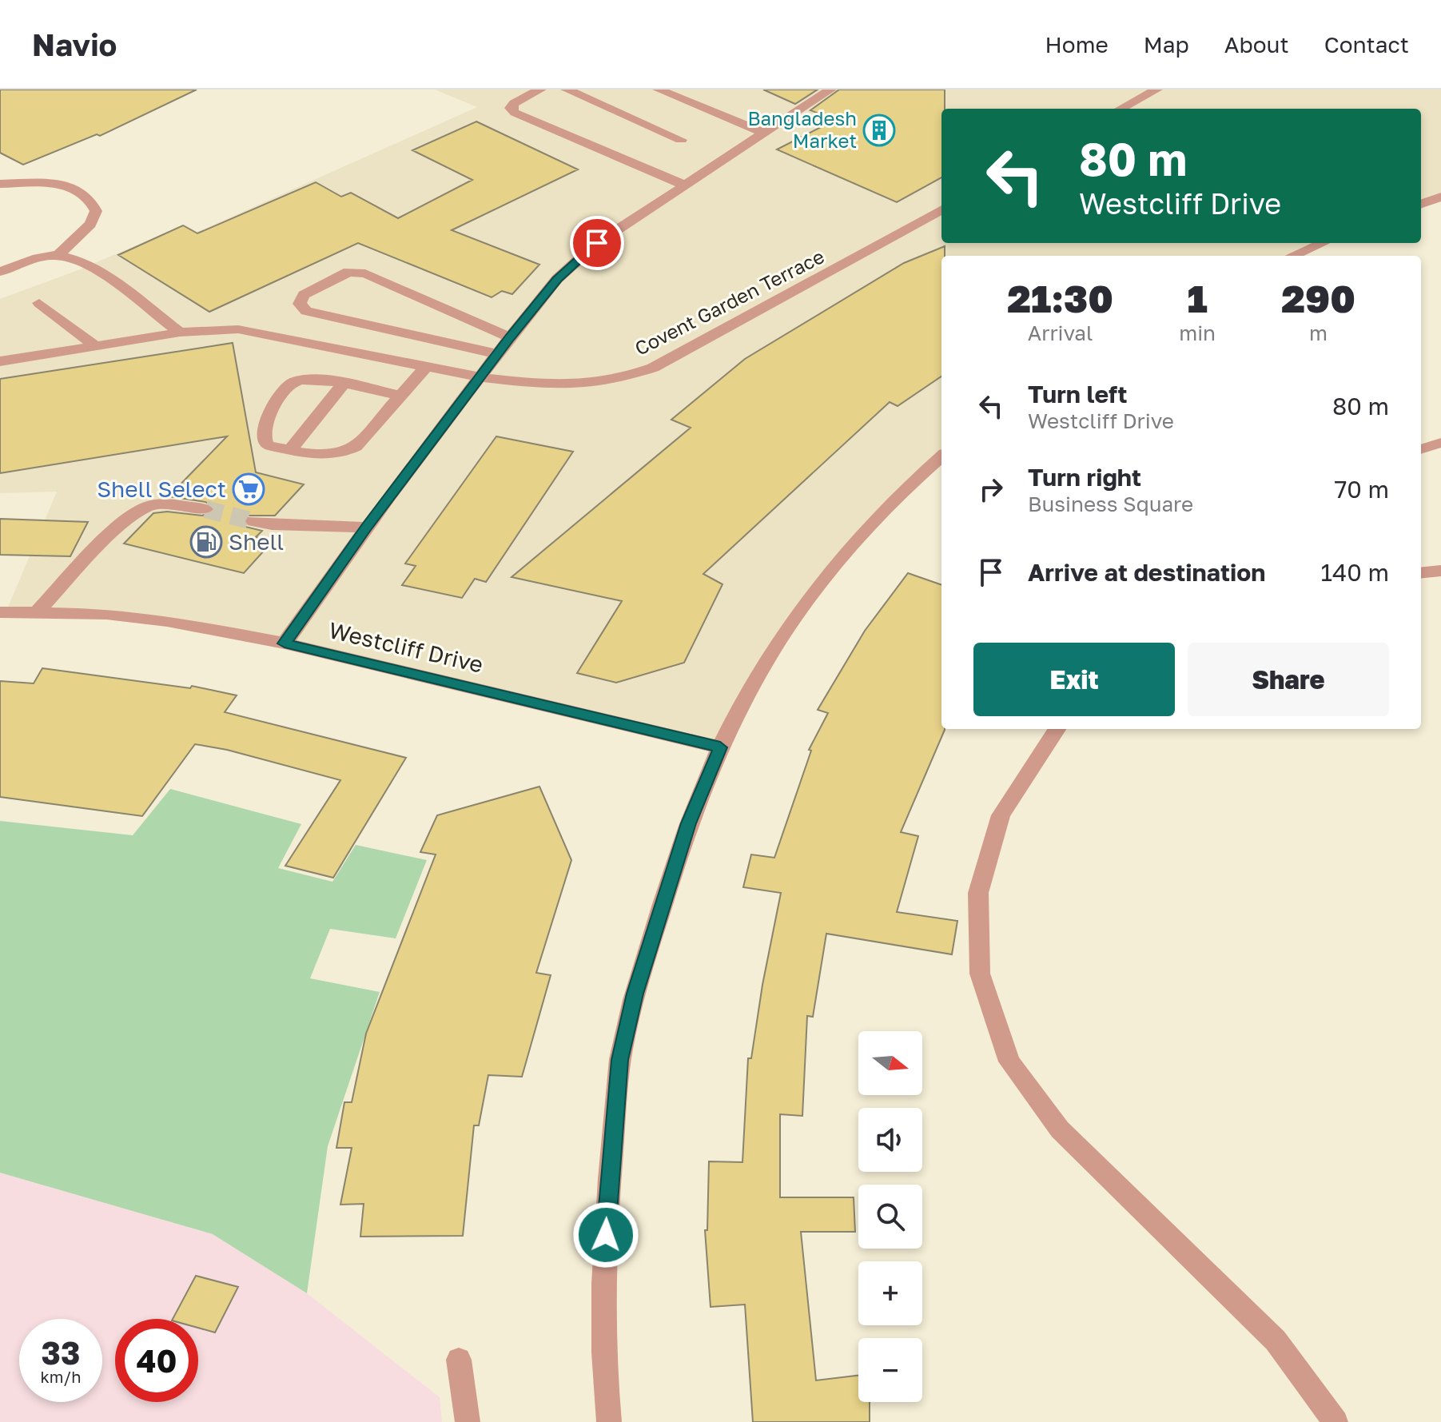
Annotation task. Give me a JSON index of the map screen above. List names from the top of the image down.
{
  "streets": {
    "street": ["Covent Garden Terrace", "Westcliff Drive"]
  },
  "places": {
    "building": ["Bangladesh Market"],
    "supermarket": ["Shell Select"],
    "fuel station": ["Shell"]
  },
  "north": "right",
  "page": {
    "header": "Navio",
    "nav": [
      "Home",
      "Map",
      "About",
      "Contact"
    ],
    "turn": ["80 m", "Westcliff Drive"],
    "eta": [
      "21:30",
      "Arrival",
      "1",
      "min",
      "290",
      "m"
    ],
    "list": [
      {
        "name": "Turn left",
        "note": "Westcliff Drive",
        "value": "80 m"
      },
      {
        "name": "Turn right",
        "note": "Business Square",
        "value": "70 m"
      },
      {
        "name": "Arrive at destination",
        "value": "140 m"
      }
    ],
    "buttons": ["Exit", "Share"],
    "map_buttons": ["+", "−"],
    "speed": "33 km/h",
    "limit": "40"
  }
}
